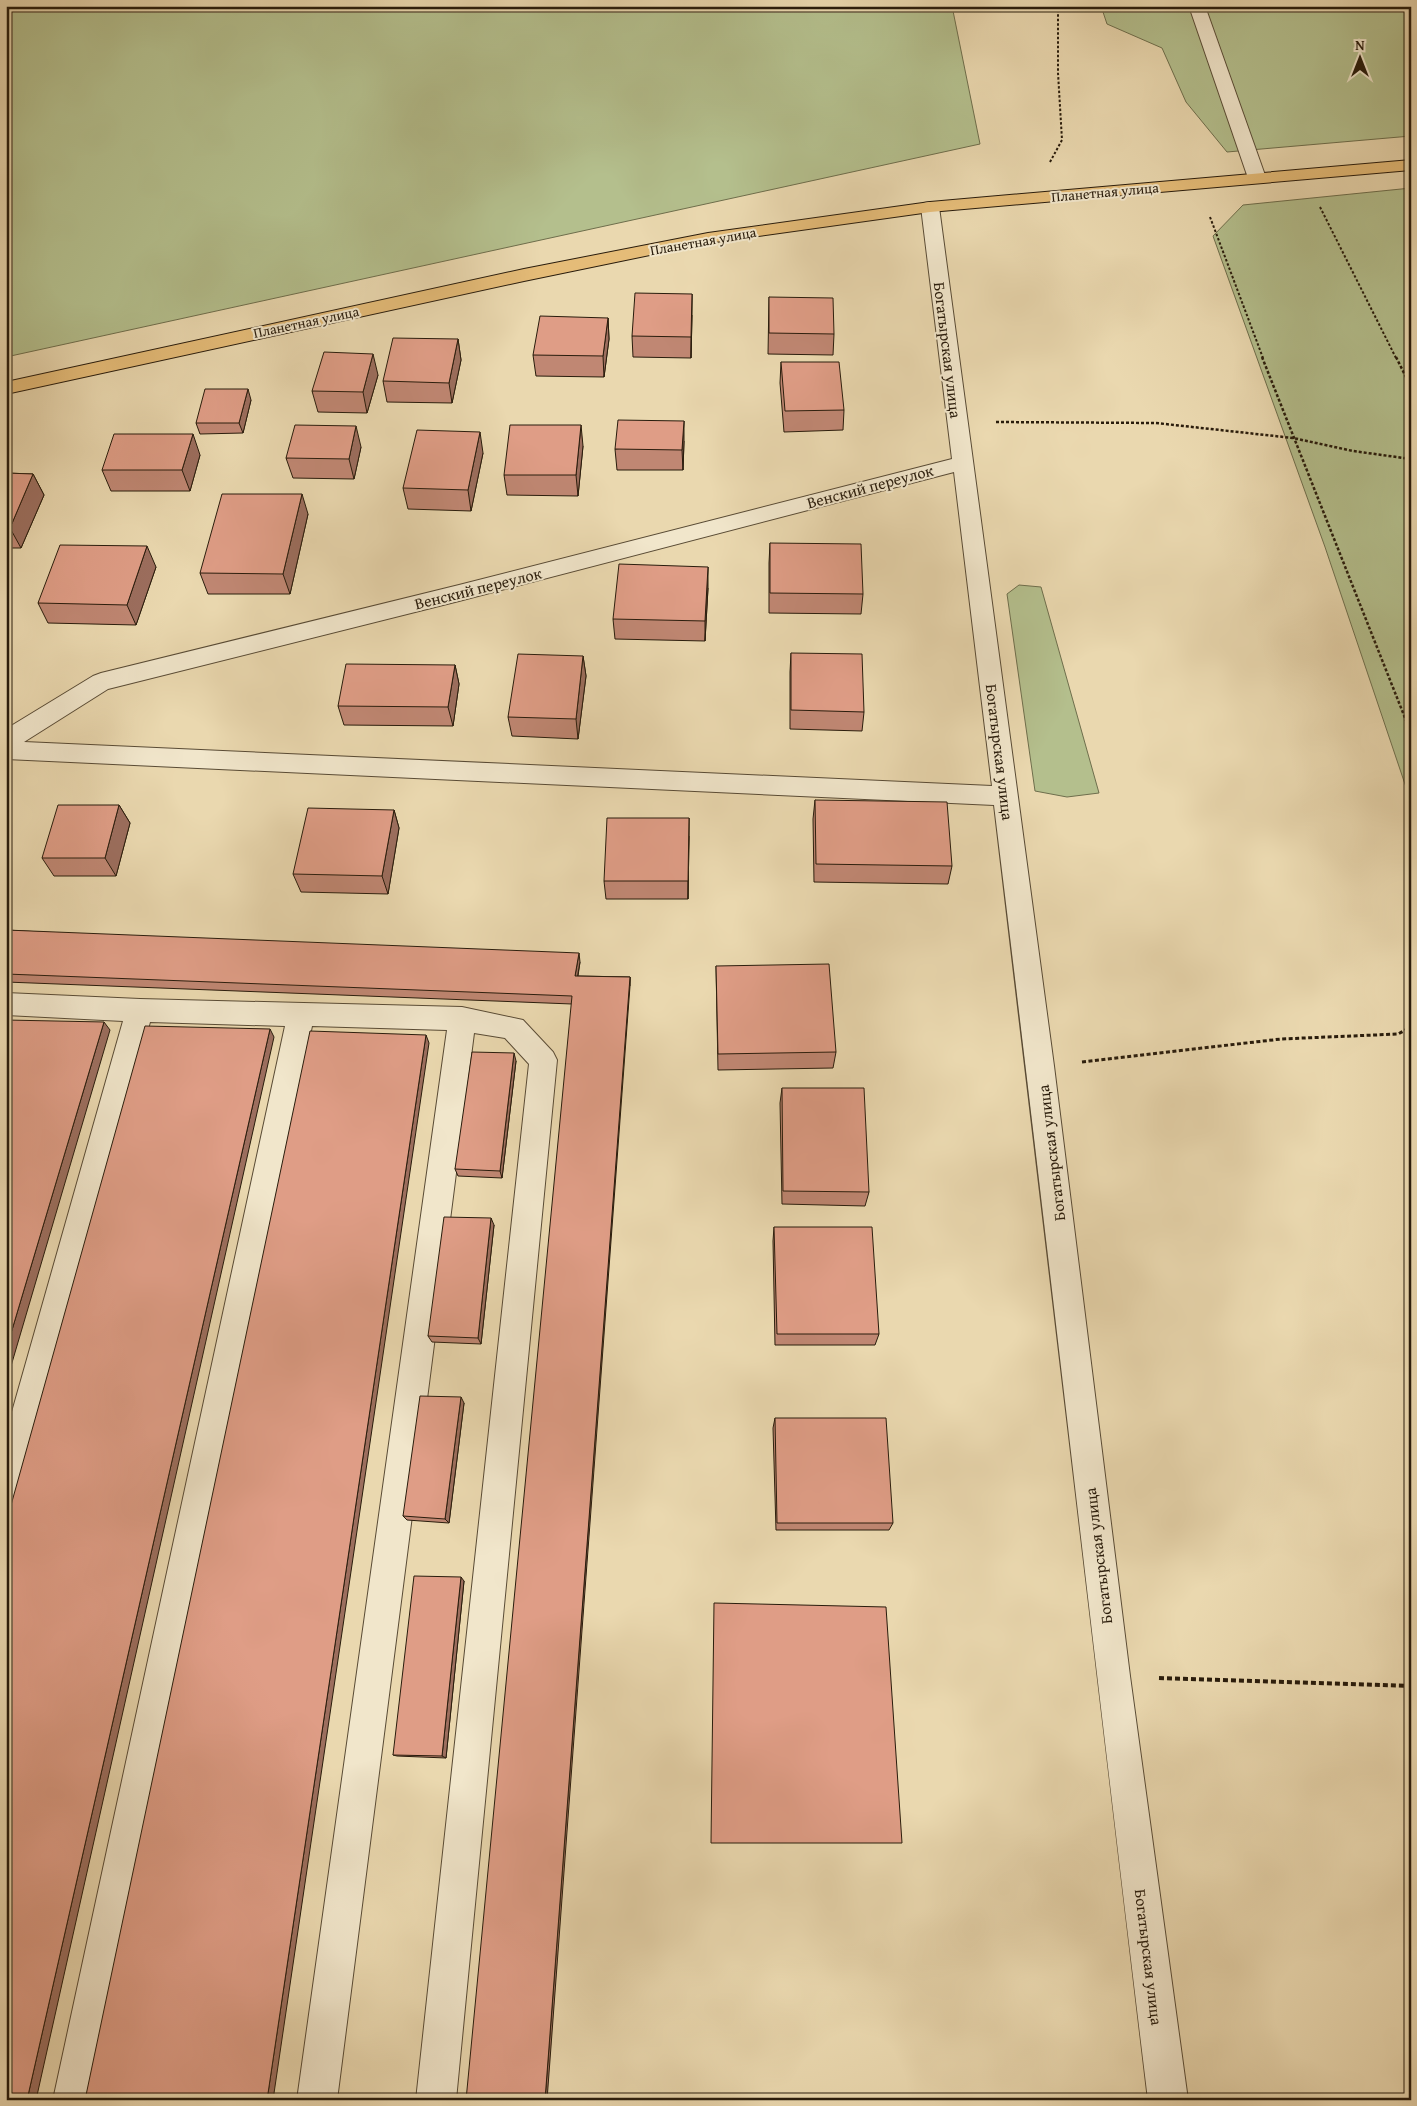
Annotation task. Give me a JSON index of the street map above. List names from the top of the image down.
{
  "streets": {
    "main road": ["Планетная улица"],
    "street": ["Богатырская улица", "Венский переулок"]
  },
  "crossings": [
    ["Планетная улица", "Богатырская улица"],
    ["Богатырская улица", "Венский переулок"]
  ],
  "north": "top"
}
